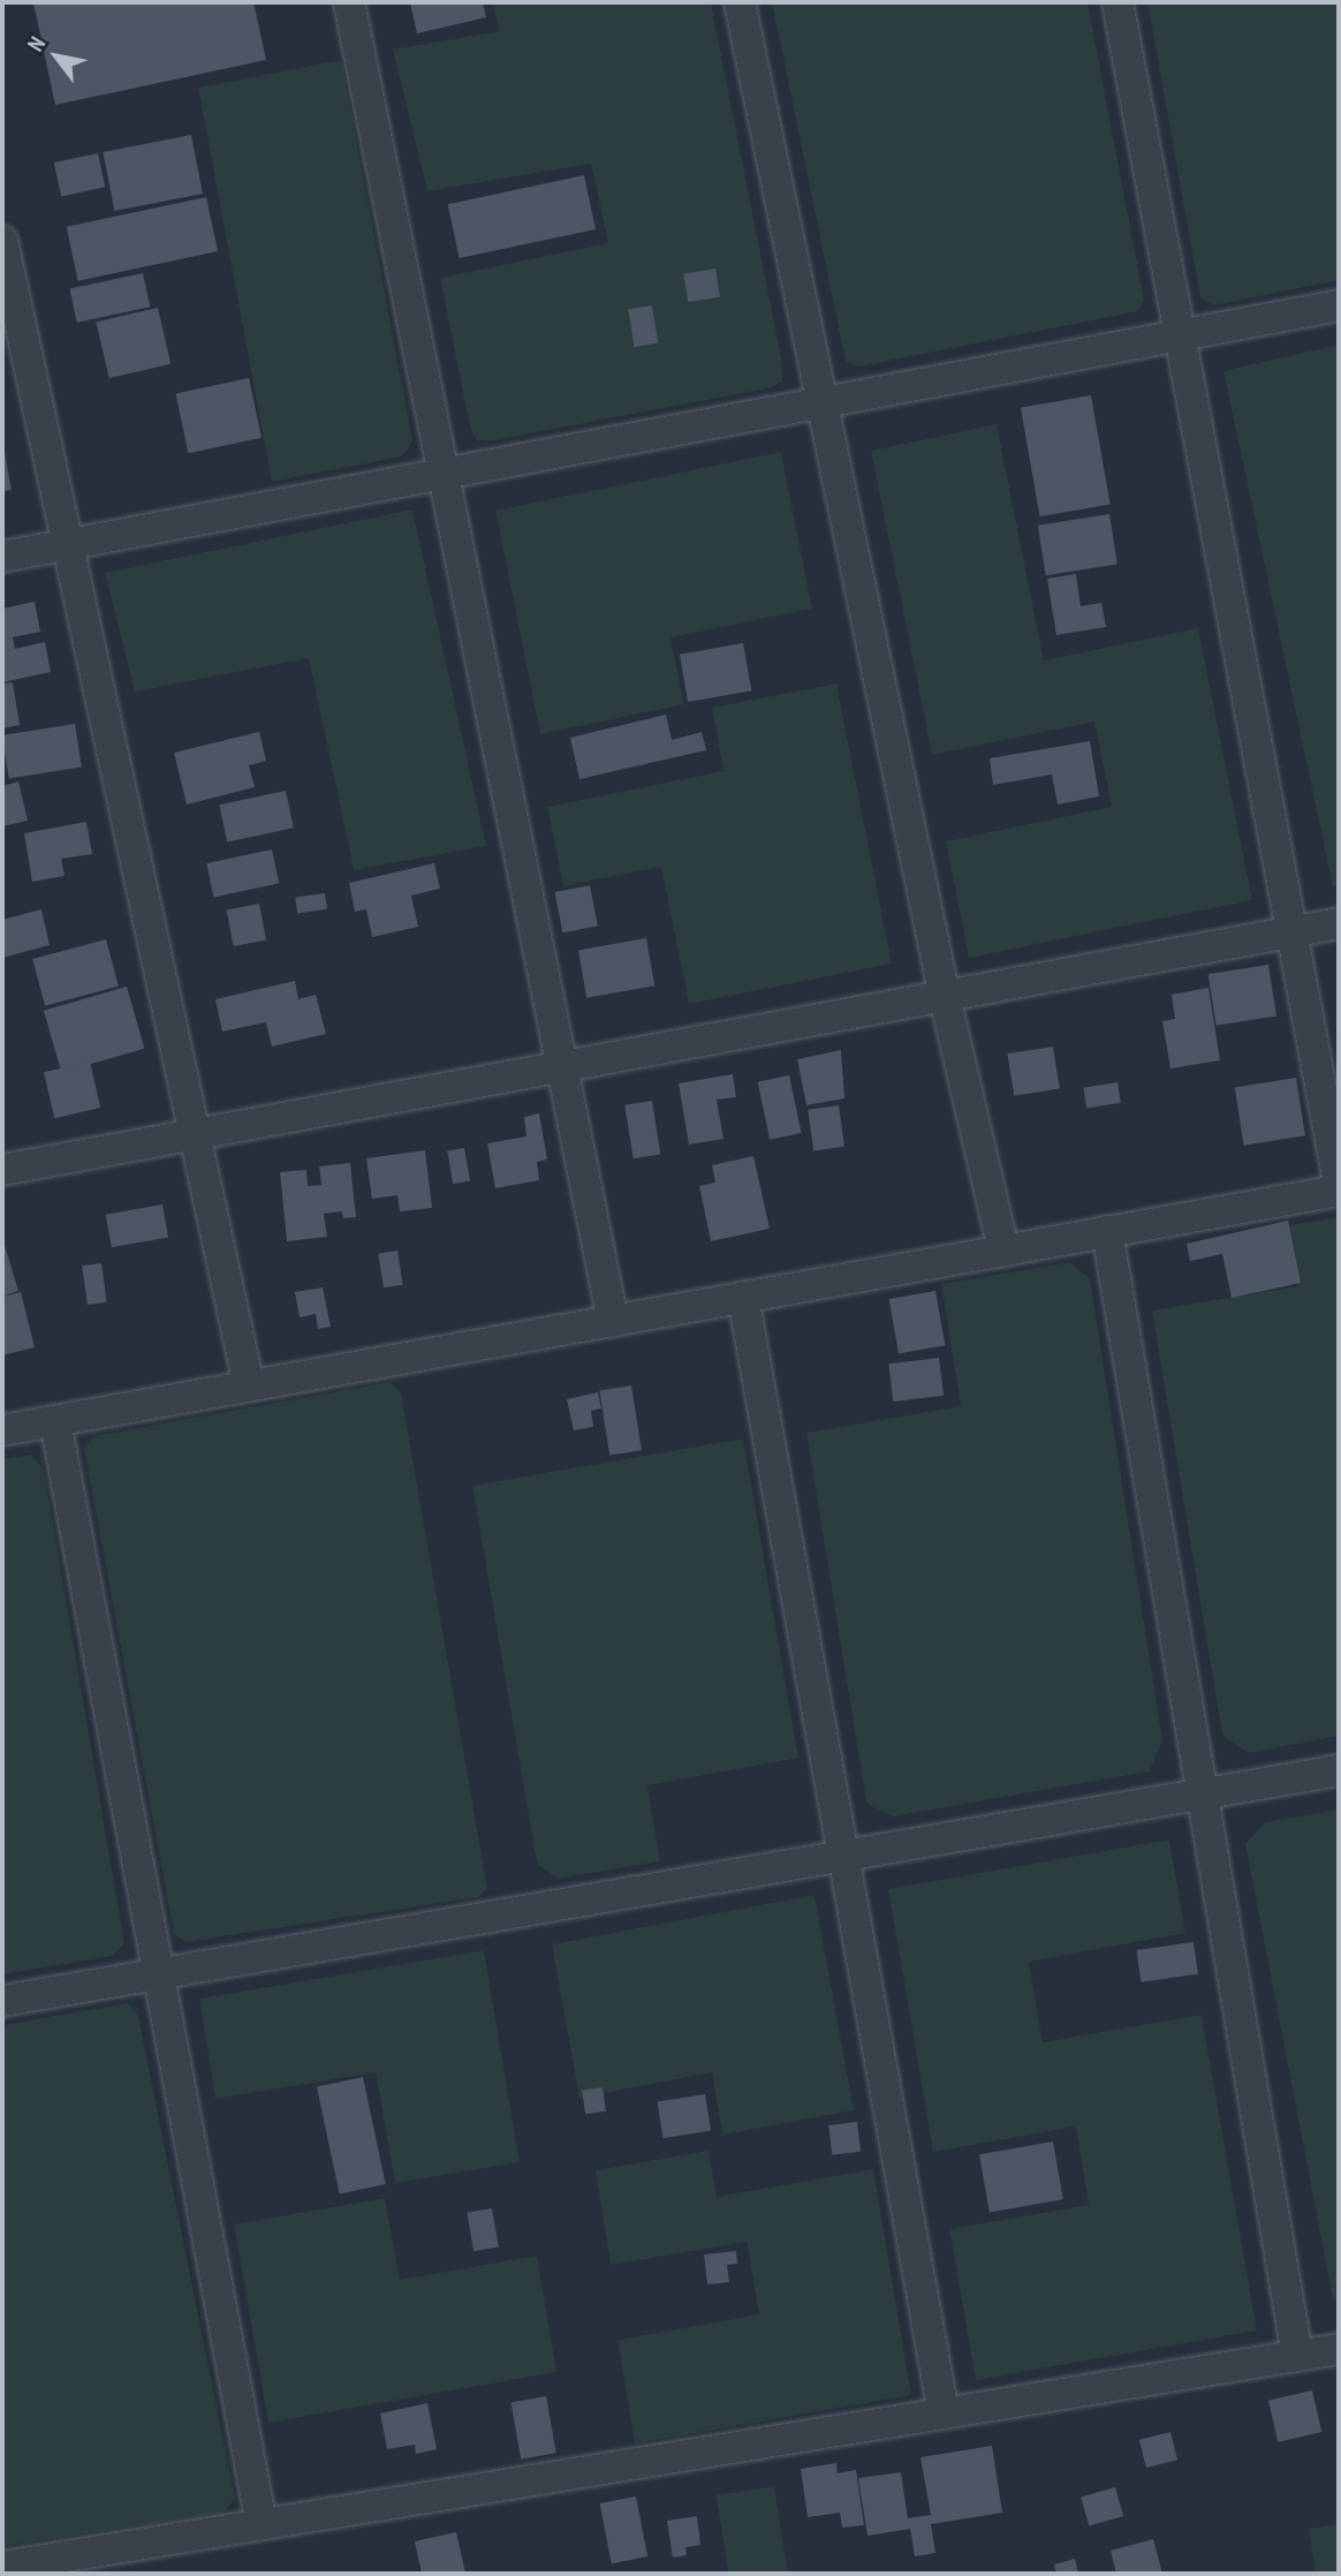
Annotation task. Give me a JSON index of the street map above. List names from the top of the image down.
{
  "north": "top left"
}
